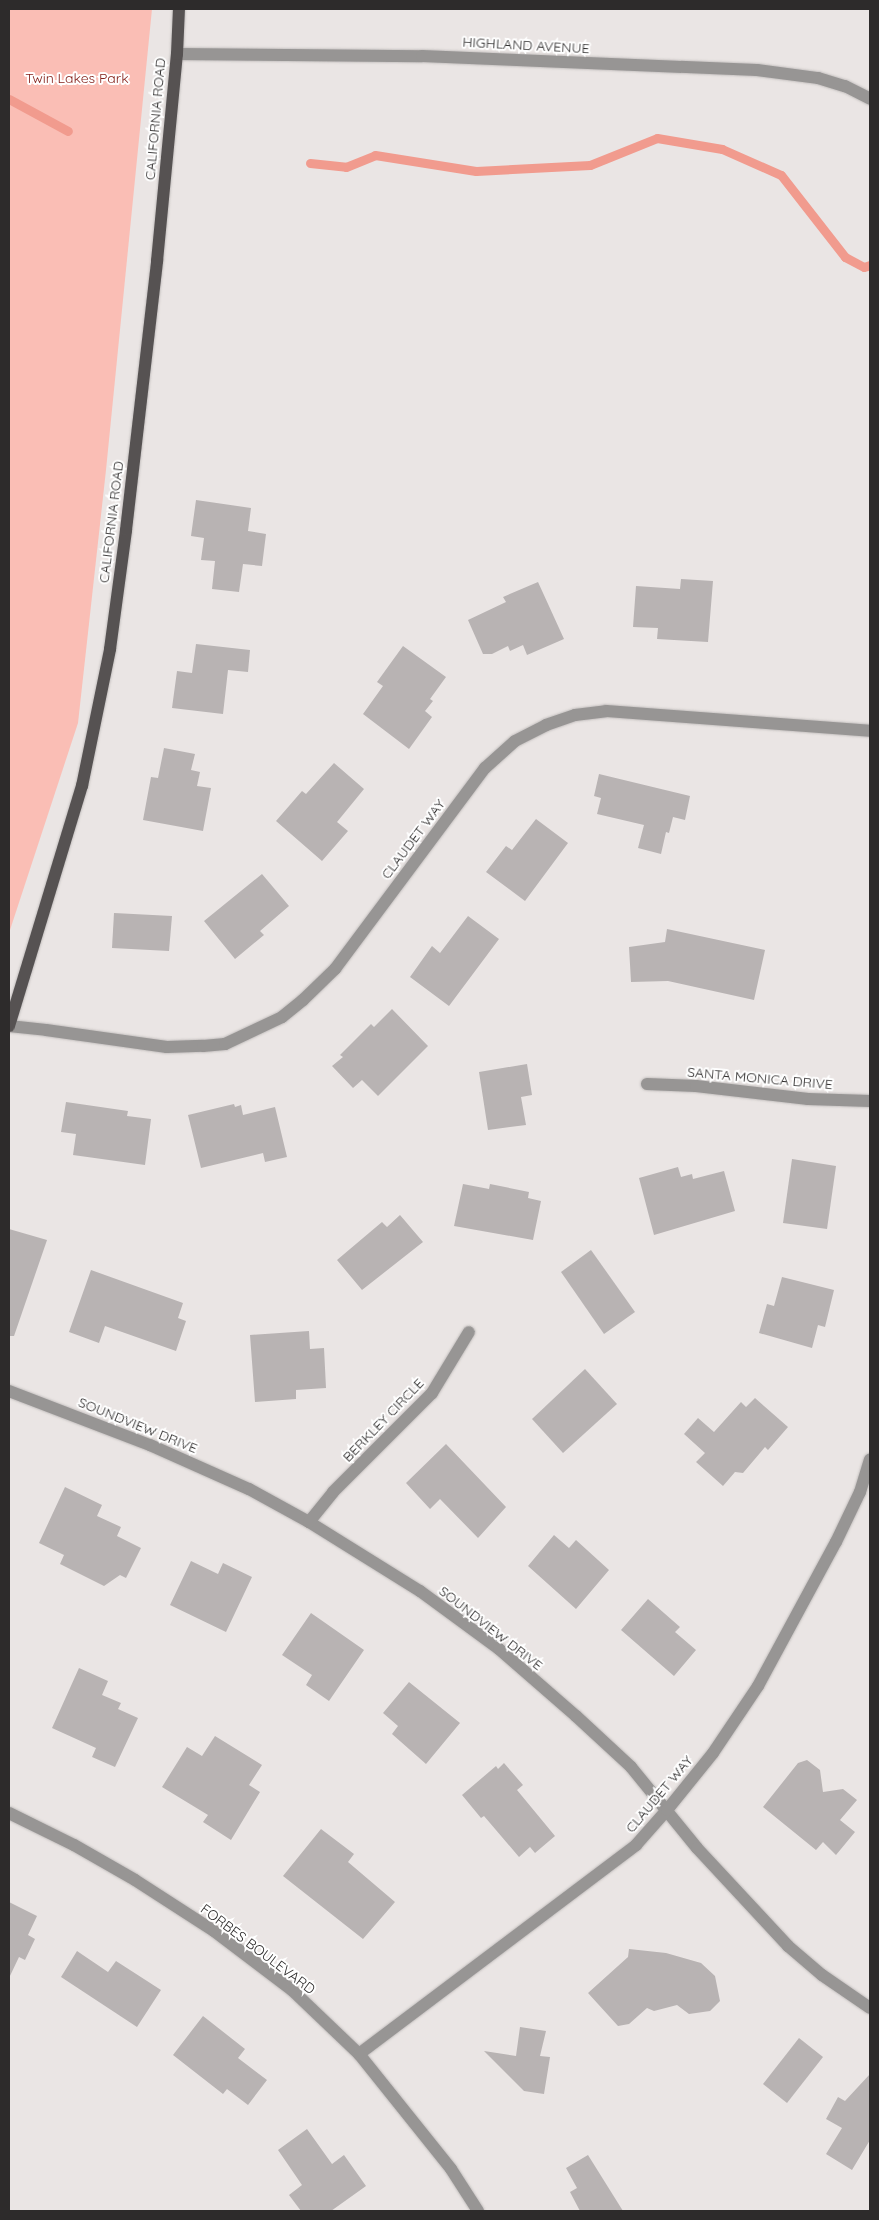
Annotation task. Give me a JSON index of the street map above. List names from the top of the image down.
{
  "streets": {
    "main road": ["CALIFORNIA ROAD"],
    "street": [
      "HIGHLAND AVENUE",
      "CLAUDET WAY",
      "SANTA MONICA DRIVE",
      "BERKLEY CIRCLE",
      "SOUNDVIEW DRIVE",
      "FORBES BOULEVARD"
    ]
  },
  "crossings": [
    ["HIGHLAND AVENUE", "CALIFORNIA ROAD"],
    ["CALIFORNIA ROAD", "CLAUDET WAY"],
    ["CLAUDET WAY", "SOUNDVIEW DRIVE"],
    ["CLAUDET WAY", "FORBES BOULEVARD"],
    ["BERKLEY CIRCLE", "SOUNDVIEW DRIVE"]
  ],
  "parks": ["Twin Lakes Park"]
}
